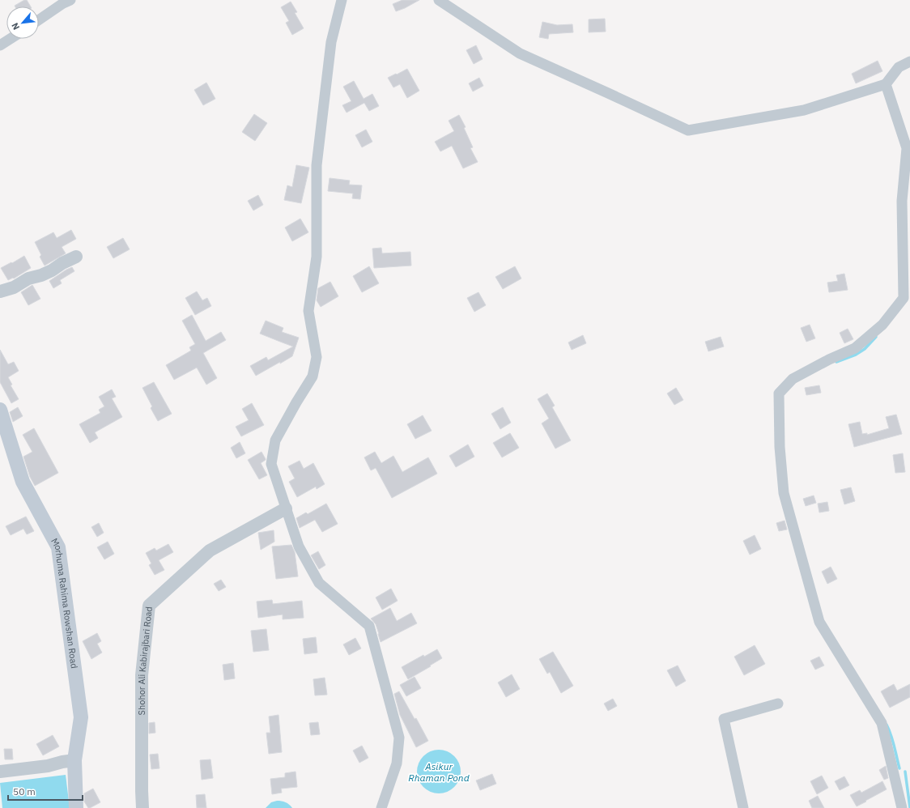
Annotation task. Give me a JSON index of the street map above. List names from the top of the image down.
{
  "streets": {
    "main road": ["Morhuma Rahima Rowshan Road"],
    "street": ["Shohor Ali Kabirajbari Road"]
  },
  "water": ["Asikur Rhaman Pond"],
  "scale_bar": "50 m",
  "north": "bottom left"
}
